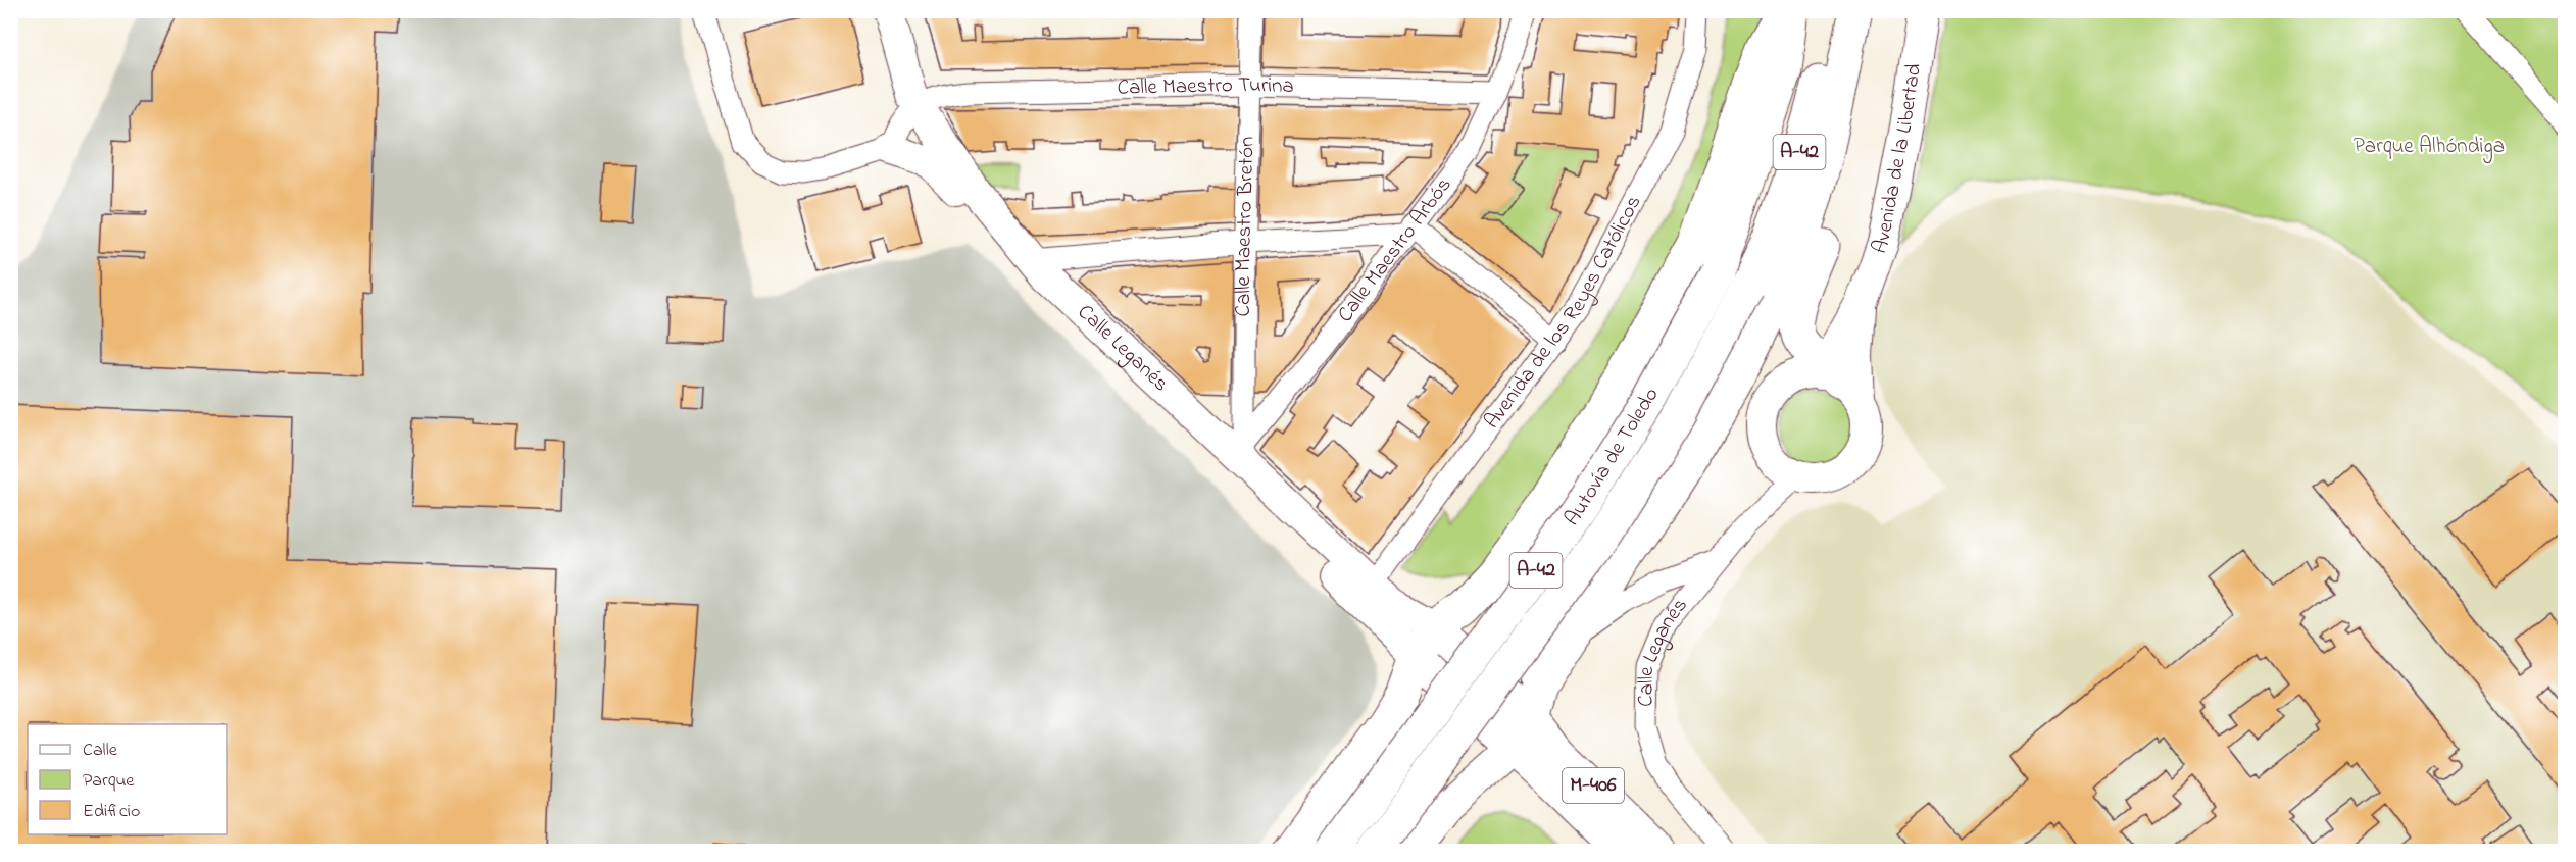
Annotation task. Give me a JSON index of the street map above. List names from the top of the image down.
{
  "streets": {
    "highway": [
      "A-42",
      "Calle Leganés",
      "Autovía de Toledo",
      "M-406"
    ],
    "street": [
      "Calle Maestro Turina",
      "Avenida de la Libertad",
      "Calle Maestro Bretón",
      "Calle Maestro Arbós",
      "Avenida de los Reyes Católicos"
    ]
  },
  "crossings": [
    ["Calle Maestro Turina", "Calle Maestro Bretón"],
    ["Calle Maestro Turina", "Calle Maestro Arbós"],
    ["Calle Maestro Turina", "Calle Leganés"],
    ["Avenida de la Libertad", "Calle Leganés"],
    ["Calle Maestro Bretón", "Calle Maestro Arbós"],
    ["Calle Maestro Bretón", "Calle Leganés"],
    ["Calle Maestro Arbós", "Calle Leganés"],
    ["Avenida de los Reyes Católicos", "Calle Leganés"]
  ],
  "parks": ["Parque Alhóndiga"],
  "legend": ["Calle", "Parque", "Edificio"]
}
